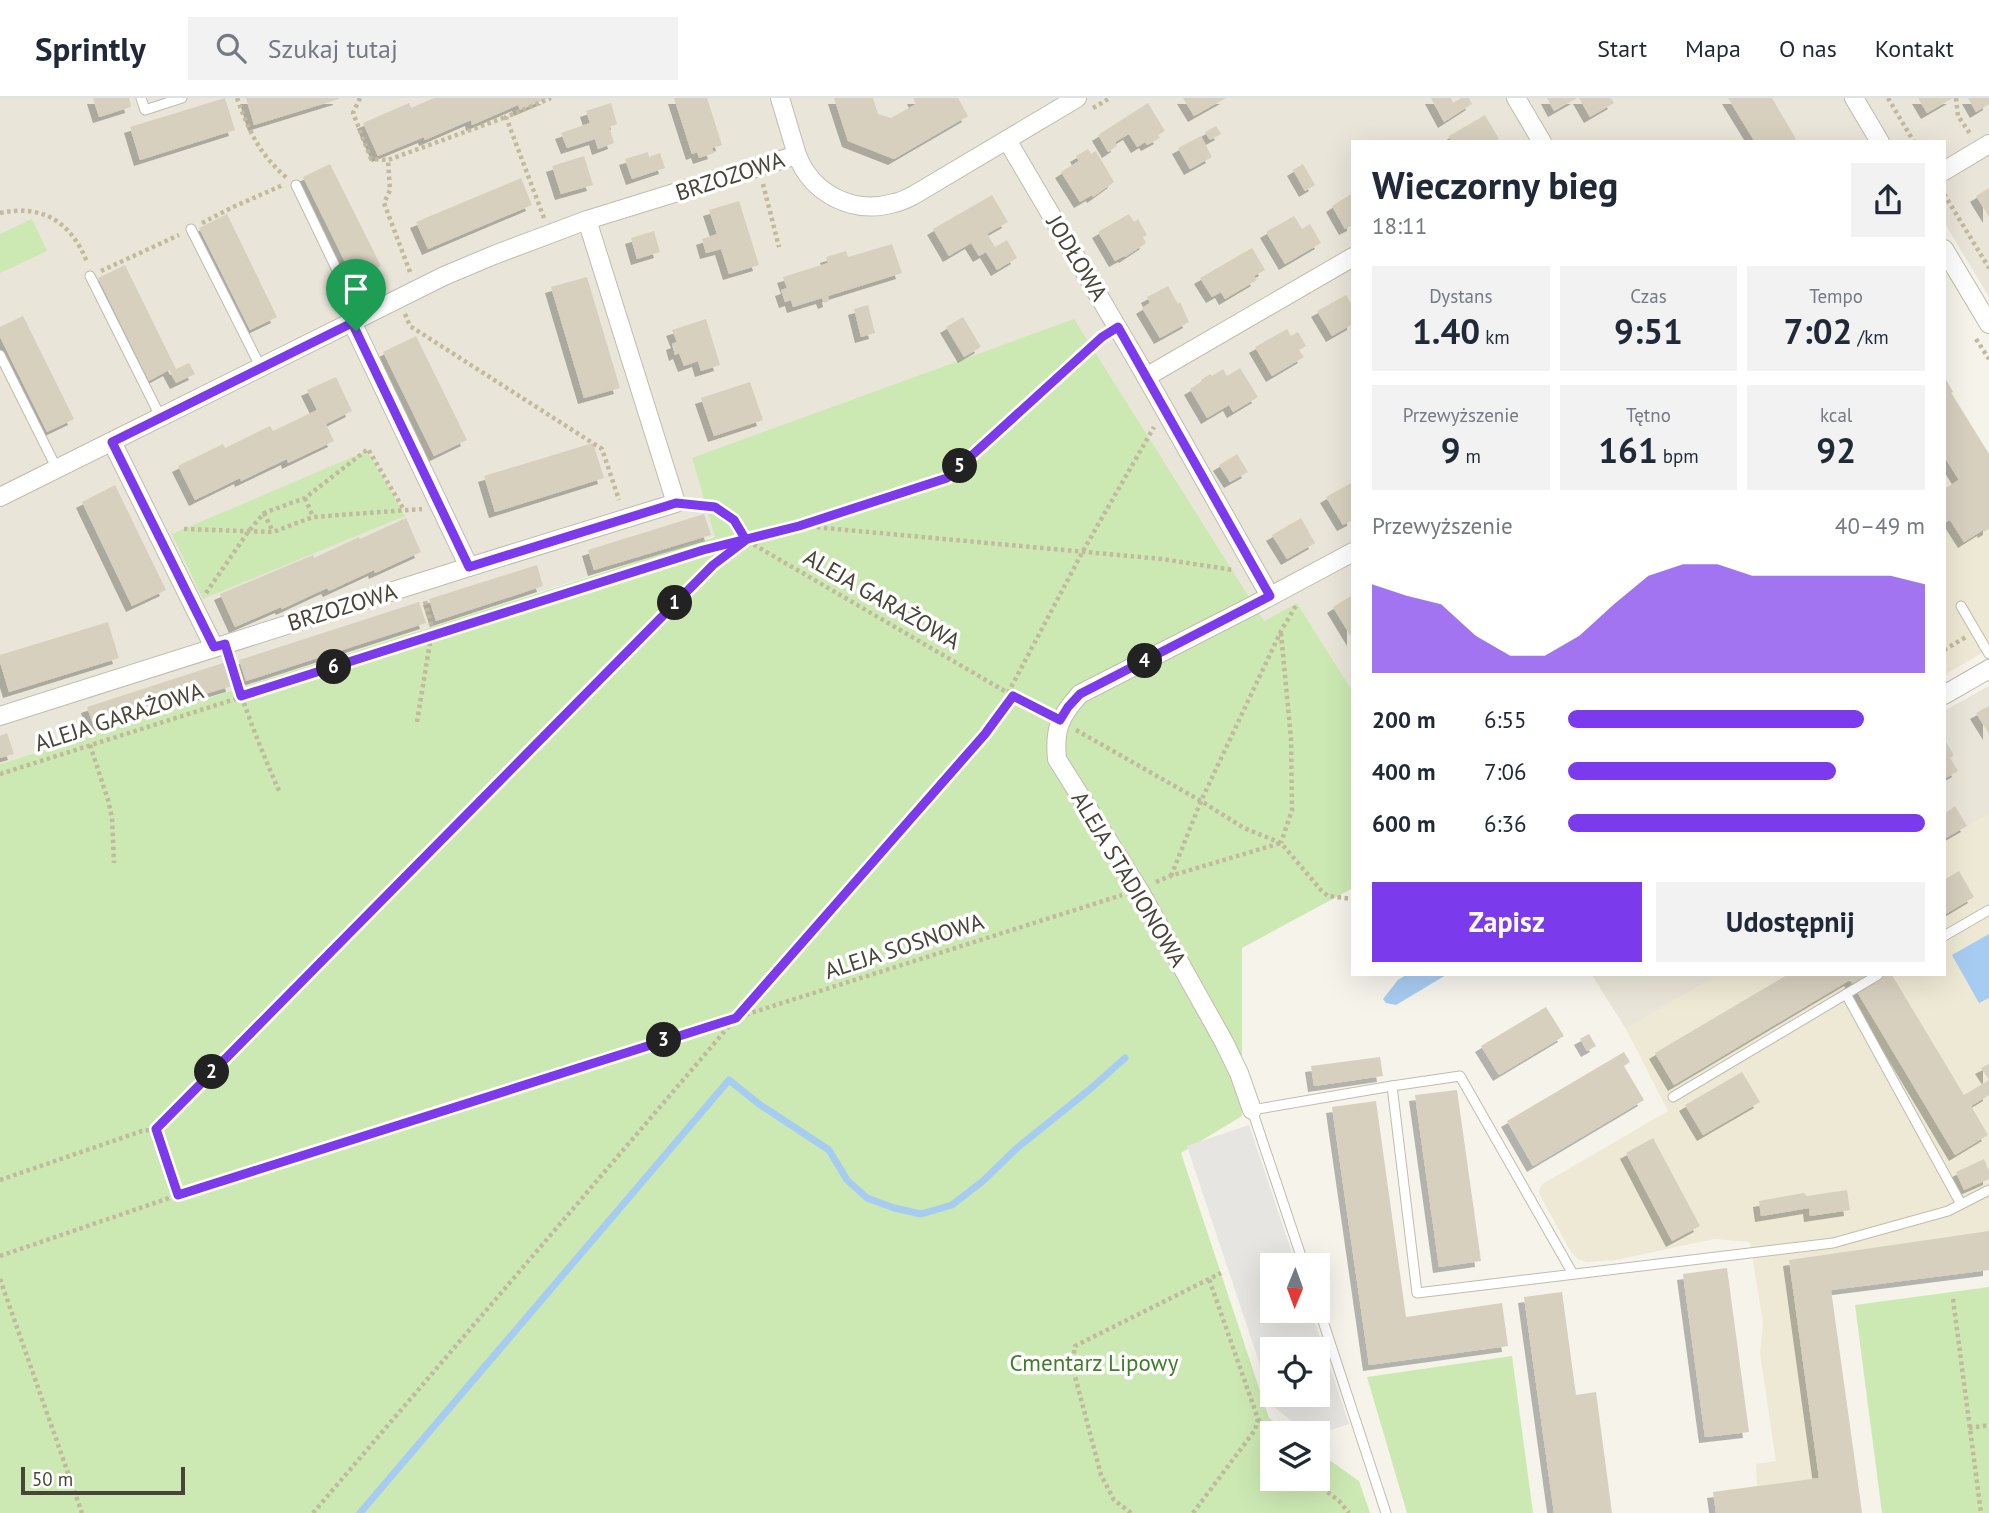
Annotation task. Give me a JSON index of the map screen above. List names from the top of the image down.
{
  "streets": {
    "street": ["BRZOZOWA", "JODŁOWA", "ALEJA STADIONOWA"],
    "path": ["ALEJA GARAŻOWA", "ALEJA SOSNOWA"]
  },
  "crossings": [
    ["BRZOZOWA", "JODŁOWA"],
    ["ALEJA GARAŻOWA", "ALEJA STADIONOWA"],
    ["ALEJA STADIONOWA", "ALEJA SOSNOWA"]
  ],
  "parks": ["Cmentarz Lipowy"],
  "scale_bar": "50 m",
  "north": "bottom",
  "page": {
    "header": "Sprintly",
    "search": "Szukaj tutaj",
    "nav": [
      "Start",
      "Mapa",
      "O nas",
      "Kontakt"
    ],
    "heading": ["Wieczorny bieg", "18:11"],
    "stats": [
      ["Dystans", "1.40 km"],
      ["Czas", "9:51"],
      ["Tempo", "7:02 /km"],
      ["Przewyższenie", "9 m"],
      ["Tętno", "161 bpm"],
      ["kcal", "92"]
    ],
    "pins": [
      "5",
      "1",
      "4",
      "6",
      "3",
      "2"
    ],
    "chart": ["Przewyższenie", "40–49 m"],
    "list": [
      {
        "name": "200 m",
        "note": "6:55"
      },
      {
        "name": "400 m",
        "note": "7:06"
      },
      {
        "name": "600 m",
        "note": "6:36"
      }
    ],
    "buttons": ["Zapisz", "Udostępnij"],
    "scale": "50 m"
  }
}
